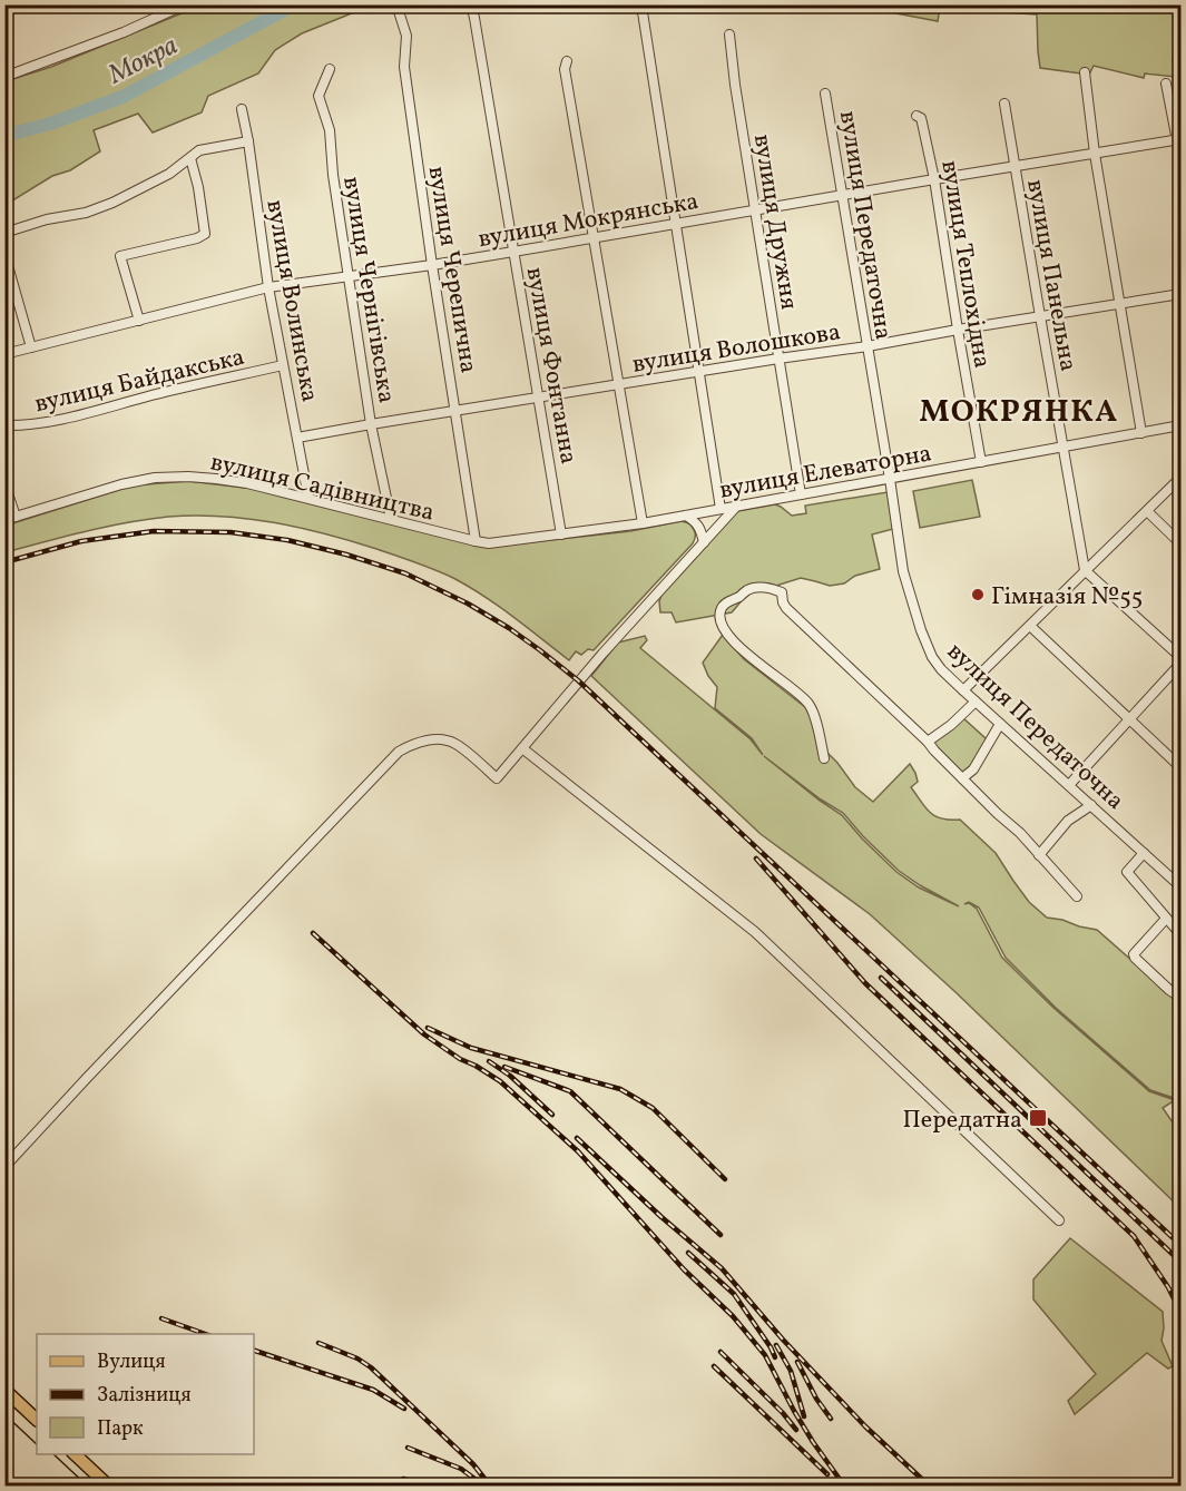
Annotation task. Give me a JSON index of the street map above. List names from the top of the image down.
{
  "streets": {
    "street": [
      "вулиця Мокрянська",
      "вулиця Дружня",
      "вулиця Передаточна",
      "вулиця Теплохідна",
      "вулиця Черепична",
      "вулиця Панельна",
      "вулиця Чернігівська",
      "вулиця Волинська",
      "вулиця Волошкова",
      "вулиця Фонтанна",
      "вулиця Байдакська",
      "вулиця Елеваторна",
      "вулиця Садівництва"
    ]
  },
  "crossings": [
    ["вулиця Мокрянська", "вулиця Дружня"],
    ["вулиця Мокрянська", "вулиця Передаточна"],
    ["вулиця Мокрянська", "вулиця Теплохідна"],
    ["вулиця Мокрянська", "вулиця Черепична"],
    ["вулиця Мокрянська", "вулиця Панельна"],
    ["вулиця Мокрянська", "вулиця Чернігівська"],
    ["вулиця Мокрянська", "вулиця Волинська"],
    ["вулиця Мокрянська", "вулиця Фонтанна"],
    ["вулиця Дружня", "вулиця Волошкова"],
    ["вулиця Дружня", "вулиця Елеваторна"],
    ["вулиця Передаточна", "вулиця Волошкова"],
    ["вулиця Передаточна", "вулиця Елеваторна"],
    ["вулиця Теплохідна", "вулиця Волошкова"],
    ["вулиця Теплохідна", "вулиця Елеваторна"],
    ["вулиця Черепична", "вулиця Волошкова"],
    ["вулиця Черепична", "вулиця Елеваторна"],
    ["вулиця Черепична", "вулиця Садівництва"],
    ["вулиця Панельна", "вулиця Волошкова"],
    ["вулиця Панельна", "вулиця Елеваторна"],
    ["вулиця Чернігівська", "вулиця Волошкова"],
    ["вулиця Чернігівська", "вулиця Садівництва"],
    ["вулиця Волинська", "вулиця Волошкова"],
    ["вулиця Волинська", "вулиця Байдакська"],
    ["вулиця Волинська", "вулиця Садівництва"],
    ["вулиця Волошкова", "вулиця Фонтанна"],
    ["вулиця Фонтанна", "вулиця Елеваторна"],
    ["вулиця Елеваторна", "вулиця Садівництва"]
  ],
  "districts": ["МОКРЯНКА"],
  "water": ["Мокра"],
  "places": {
    "other": ["Гімназія №55"],
    "transit": ["Передатна"]
  },
  "legend": ["Вулиця", "Залізниця", "Парк"]
}
